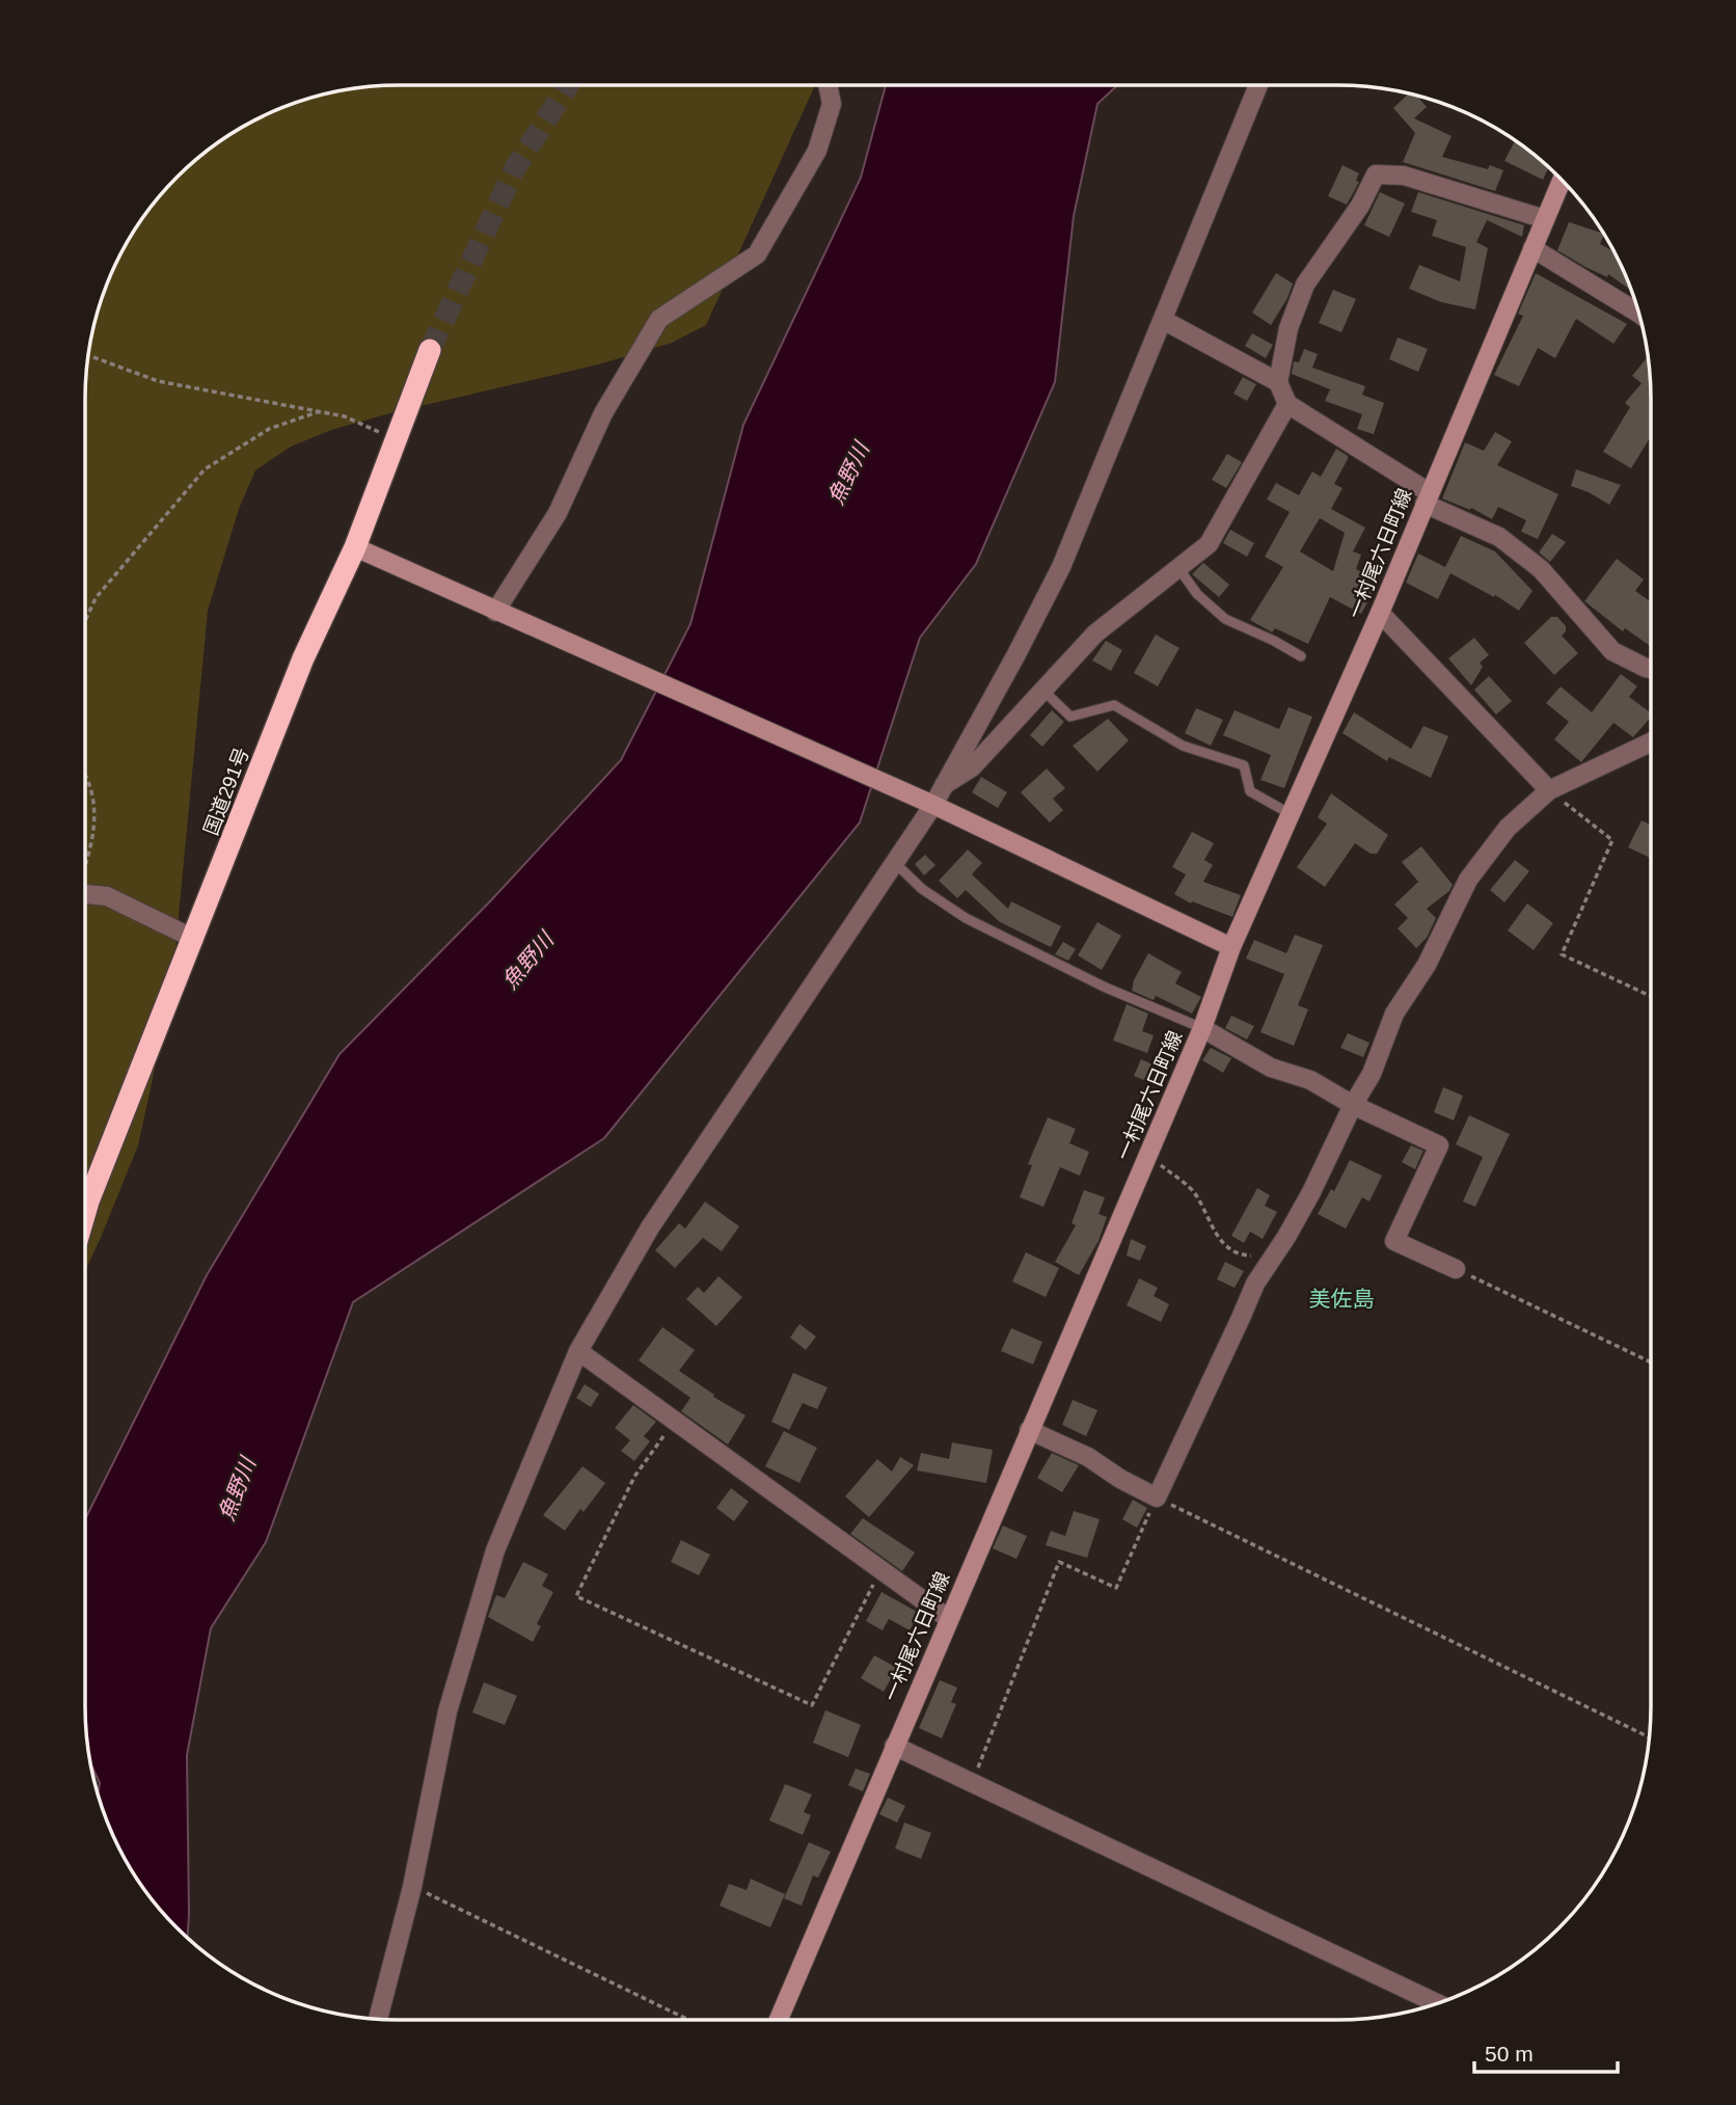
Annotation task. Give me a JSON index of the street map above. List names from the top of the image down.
{
  "streets": {
    "highway": ["国道291号"],
    "main road": ["一村尾六日町線"]
  },
  "districts": ["美佐島"],
  "water": ["魚野川"],
  "scale_bar": "50 m"
}
